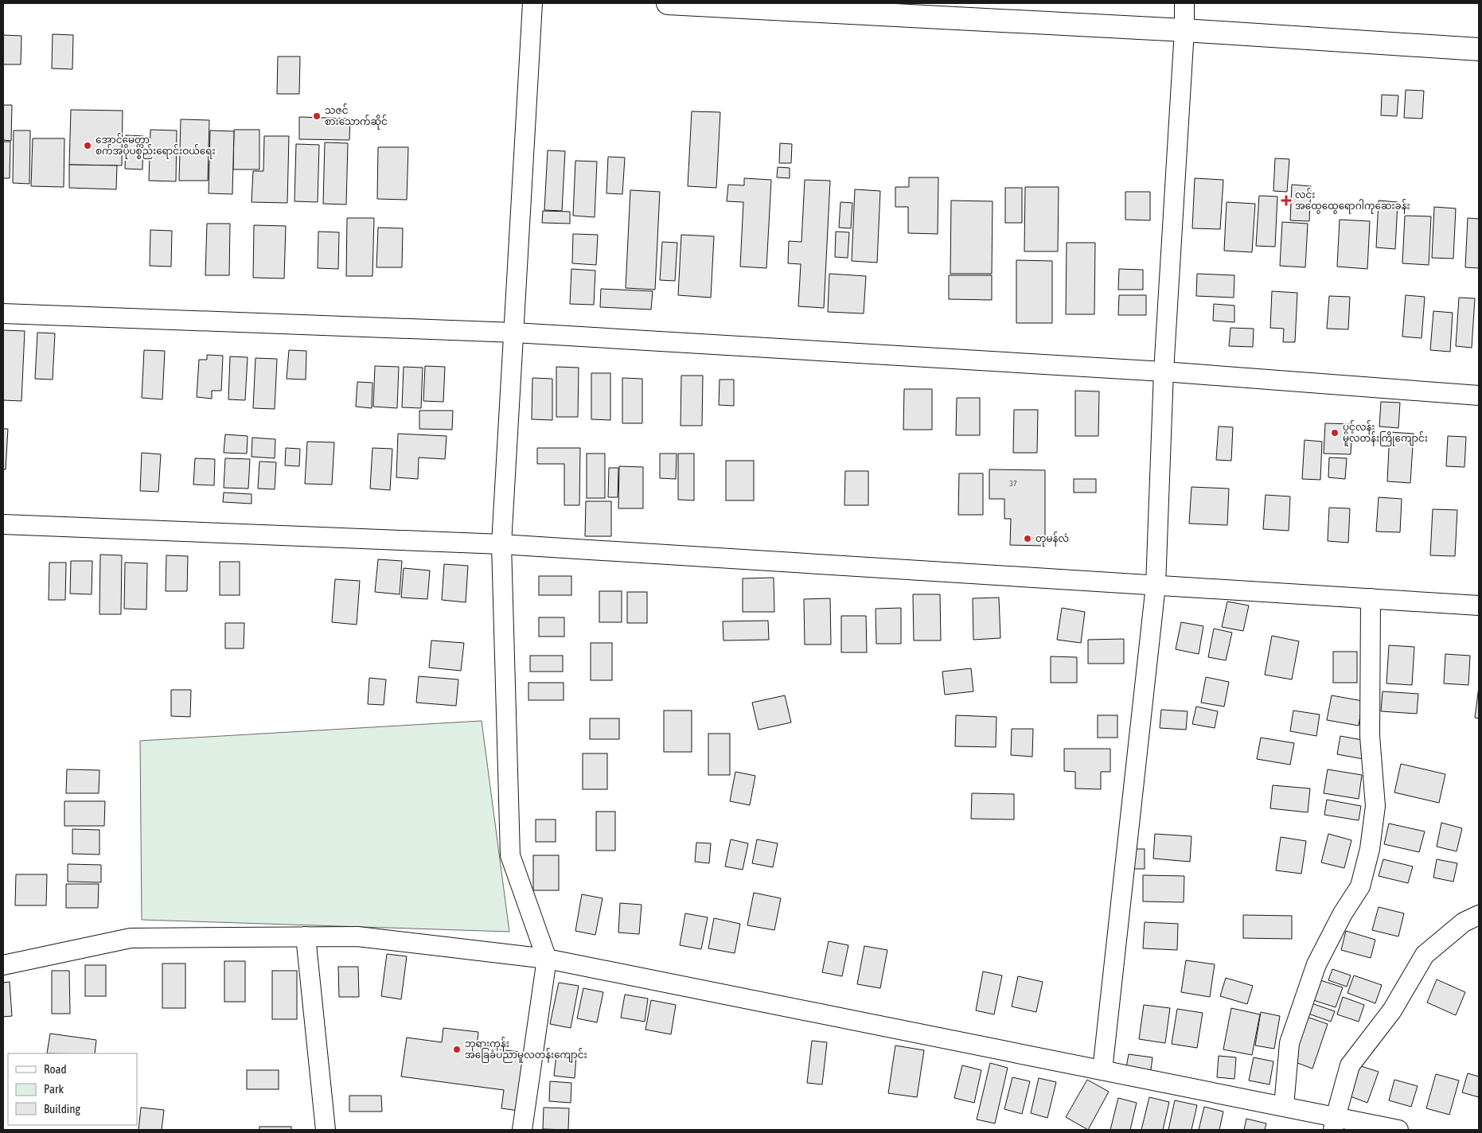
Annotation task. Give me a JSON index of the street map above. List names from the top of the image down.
{
  "places": {
    "other": [
      "သဇင် စားသောက်ဆိုင်",
      "အောင်မေတ္တာ စက်အပိုပစ္စည်းရောင်းဝယ်ရေး",
      "ပွင့်လန်း မူလတန်းကြိုကျောင်း",
      "တုမန်လဴ",
      "ဘုရားကုန်း အခြေခံပညာမူလတန်းကျောင်း"
    ],
    "health": ["လင်း အထွေထွေရောဂါကုဆေးခန်း"]
  },
  "house_numbers": ["37"],
  "legend": ["Road", "Park", "Building"]
}
